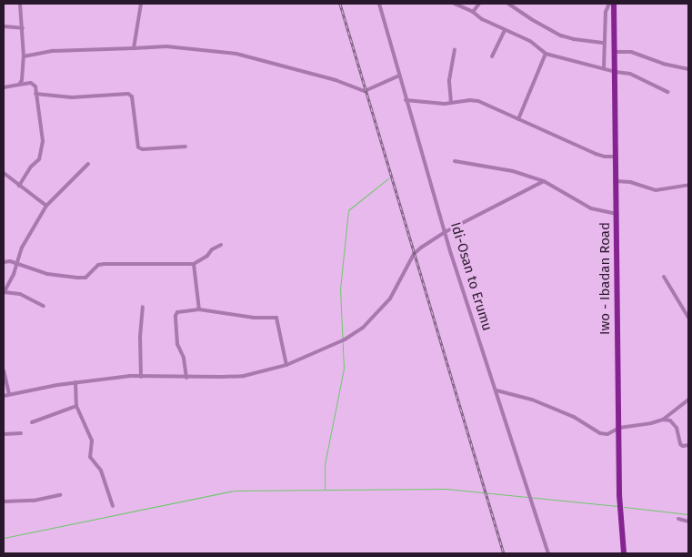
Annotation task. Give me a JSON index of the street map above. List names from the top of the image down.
{
  "streets": {
    "main road": ["Iwo - Ibadan Road"],
    "street": ["Idi-Osan to Erumu"]
  }
}
